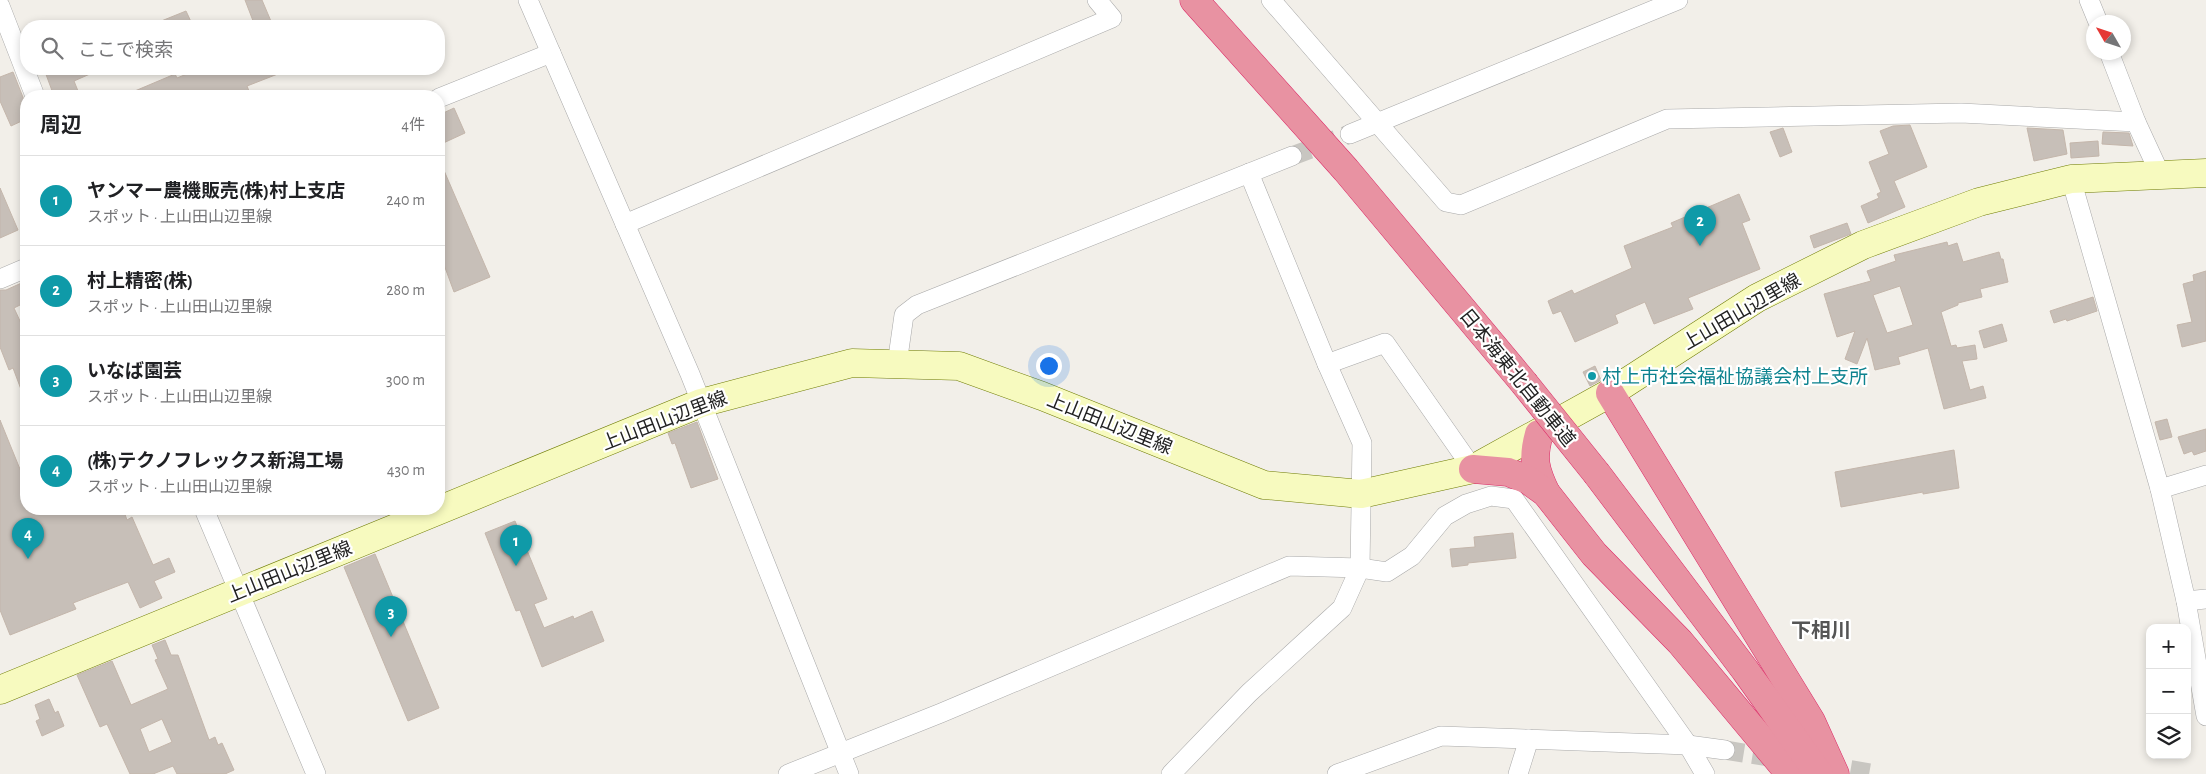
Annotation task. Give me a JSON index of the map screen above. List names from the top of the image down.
{
  "streets": {
    "highway": ["日本海東北自動車道"],
    "main road": ["上山田山辺里線"]
  },
  "districts": ["下相川"],
  "places": ["村上市社会福祉協議会村上支所"],
  "north": "top left",
  "page": {
    "search": "ここで検索",
    "heading": ["周辺", "4件"],
    "list": [
      {
        "mark": "1",
        "name": "ヤンマー農機販売(株)村上支店",
        "note": "スポット · 上山田山辺里線",
        "value": "240 m"
      },
      {
        "mark": "2",
        "name": "村上精密(株)",
        "note": "スポット · 上山田山辺里線",
        "value": "280 m"
      },
      {
        "mark": "3",
        "name": "いなば園芸",
        "note": "スポット · 上山田山辺里線",
        "value": "300 m"
      },
      {
        "mark": "4",
        "name": "(株)テクノフレックス新潟工場",
        "note": "スポット · 上山田山辺里線",
        "value": "430 m"
      }
    ],
    "pins": [
      "2",
      "4",
      "1",
      "3"
    ],
    "map_buttons": ["+", "−"]
  }
}
